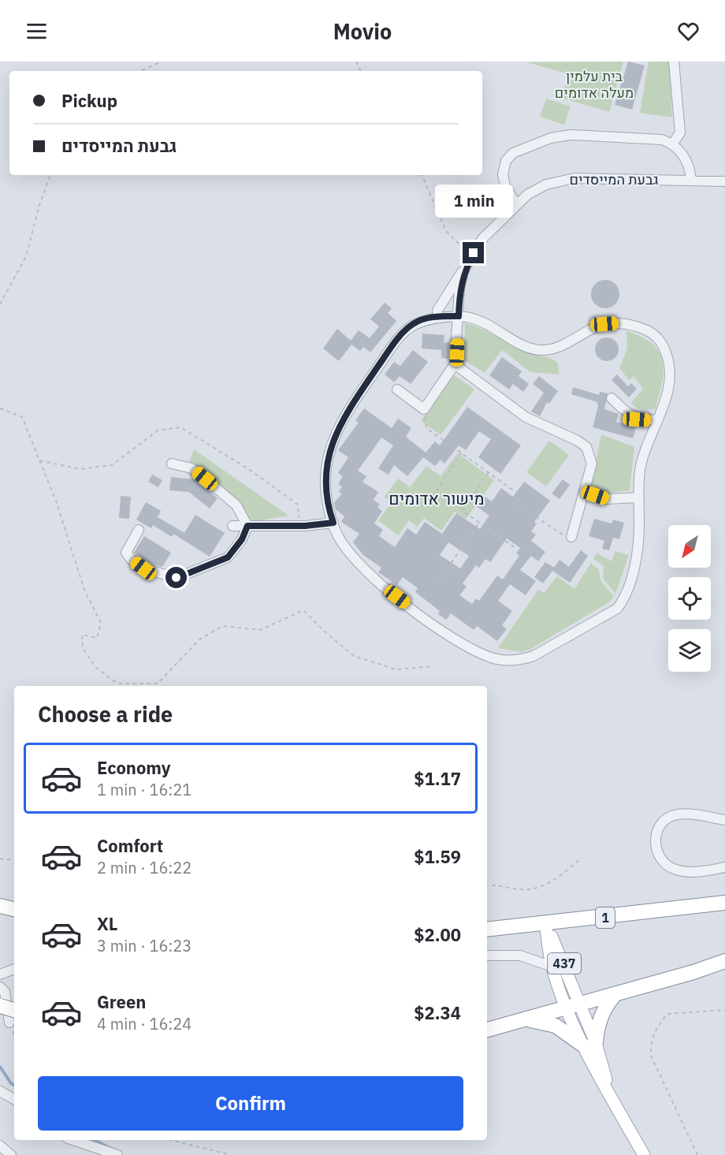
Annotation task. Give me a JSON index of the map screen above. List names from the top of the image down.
{
  "streets": {
    "highway": ["1"],
    "main road": ["437"],
    "street": ["גבעת המייסדים"]
  },
  "crossings": [
    ["1", "437"]
  ],
  "districts": ["מישור אדומים"],
  "parks": ["בית עלמין מעלה אדומים"],
  "north": "bottom left",
  "page": {
    "header": "Movio",
    "banner": ["Pickup", "גבעת המייסדים"],
    "bubble": "1 min",
    "heading": "Choose a ride",
    "list": [
      {
        "name": "Economy",
        "note": "1 min · 16:21",
        "value": "$1.17"
      },
      {
        "name": "Comfort",
        "note": "2 min · 16:22",
        "value": "$1.59"
      },
      {
        "name": "XL",
        "note": "3 min · 16:23",
        "value": "$2.00"
      },
      {
        "name": "Green",
        "note": "4 min · 16:24",
        "value": "$2.34"
      }
    ],
    "buttons": "Confirm"
  }
}
